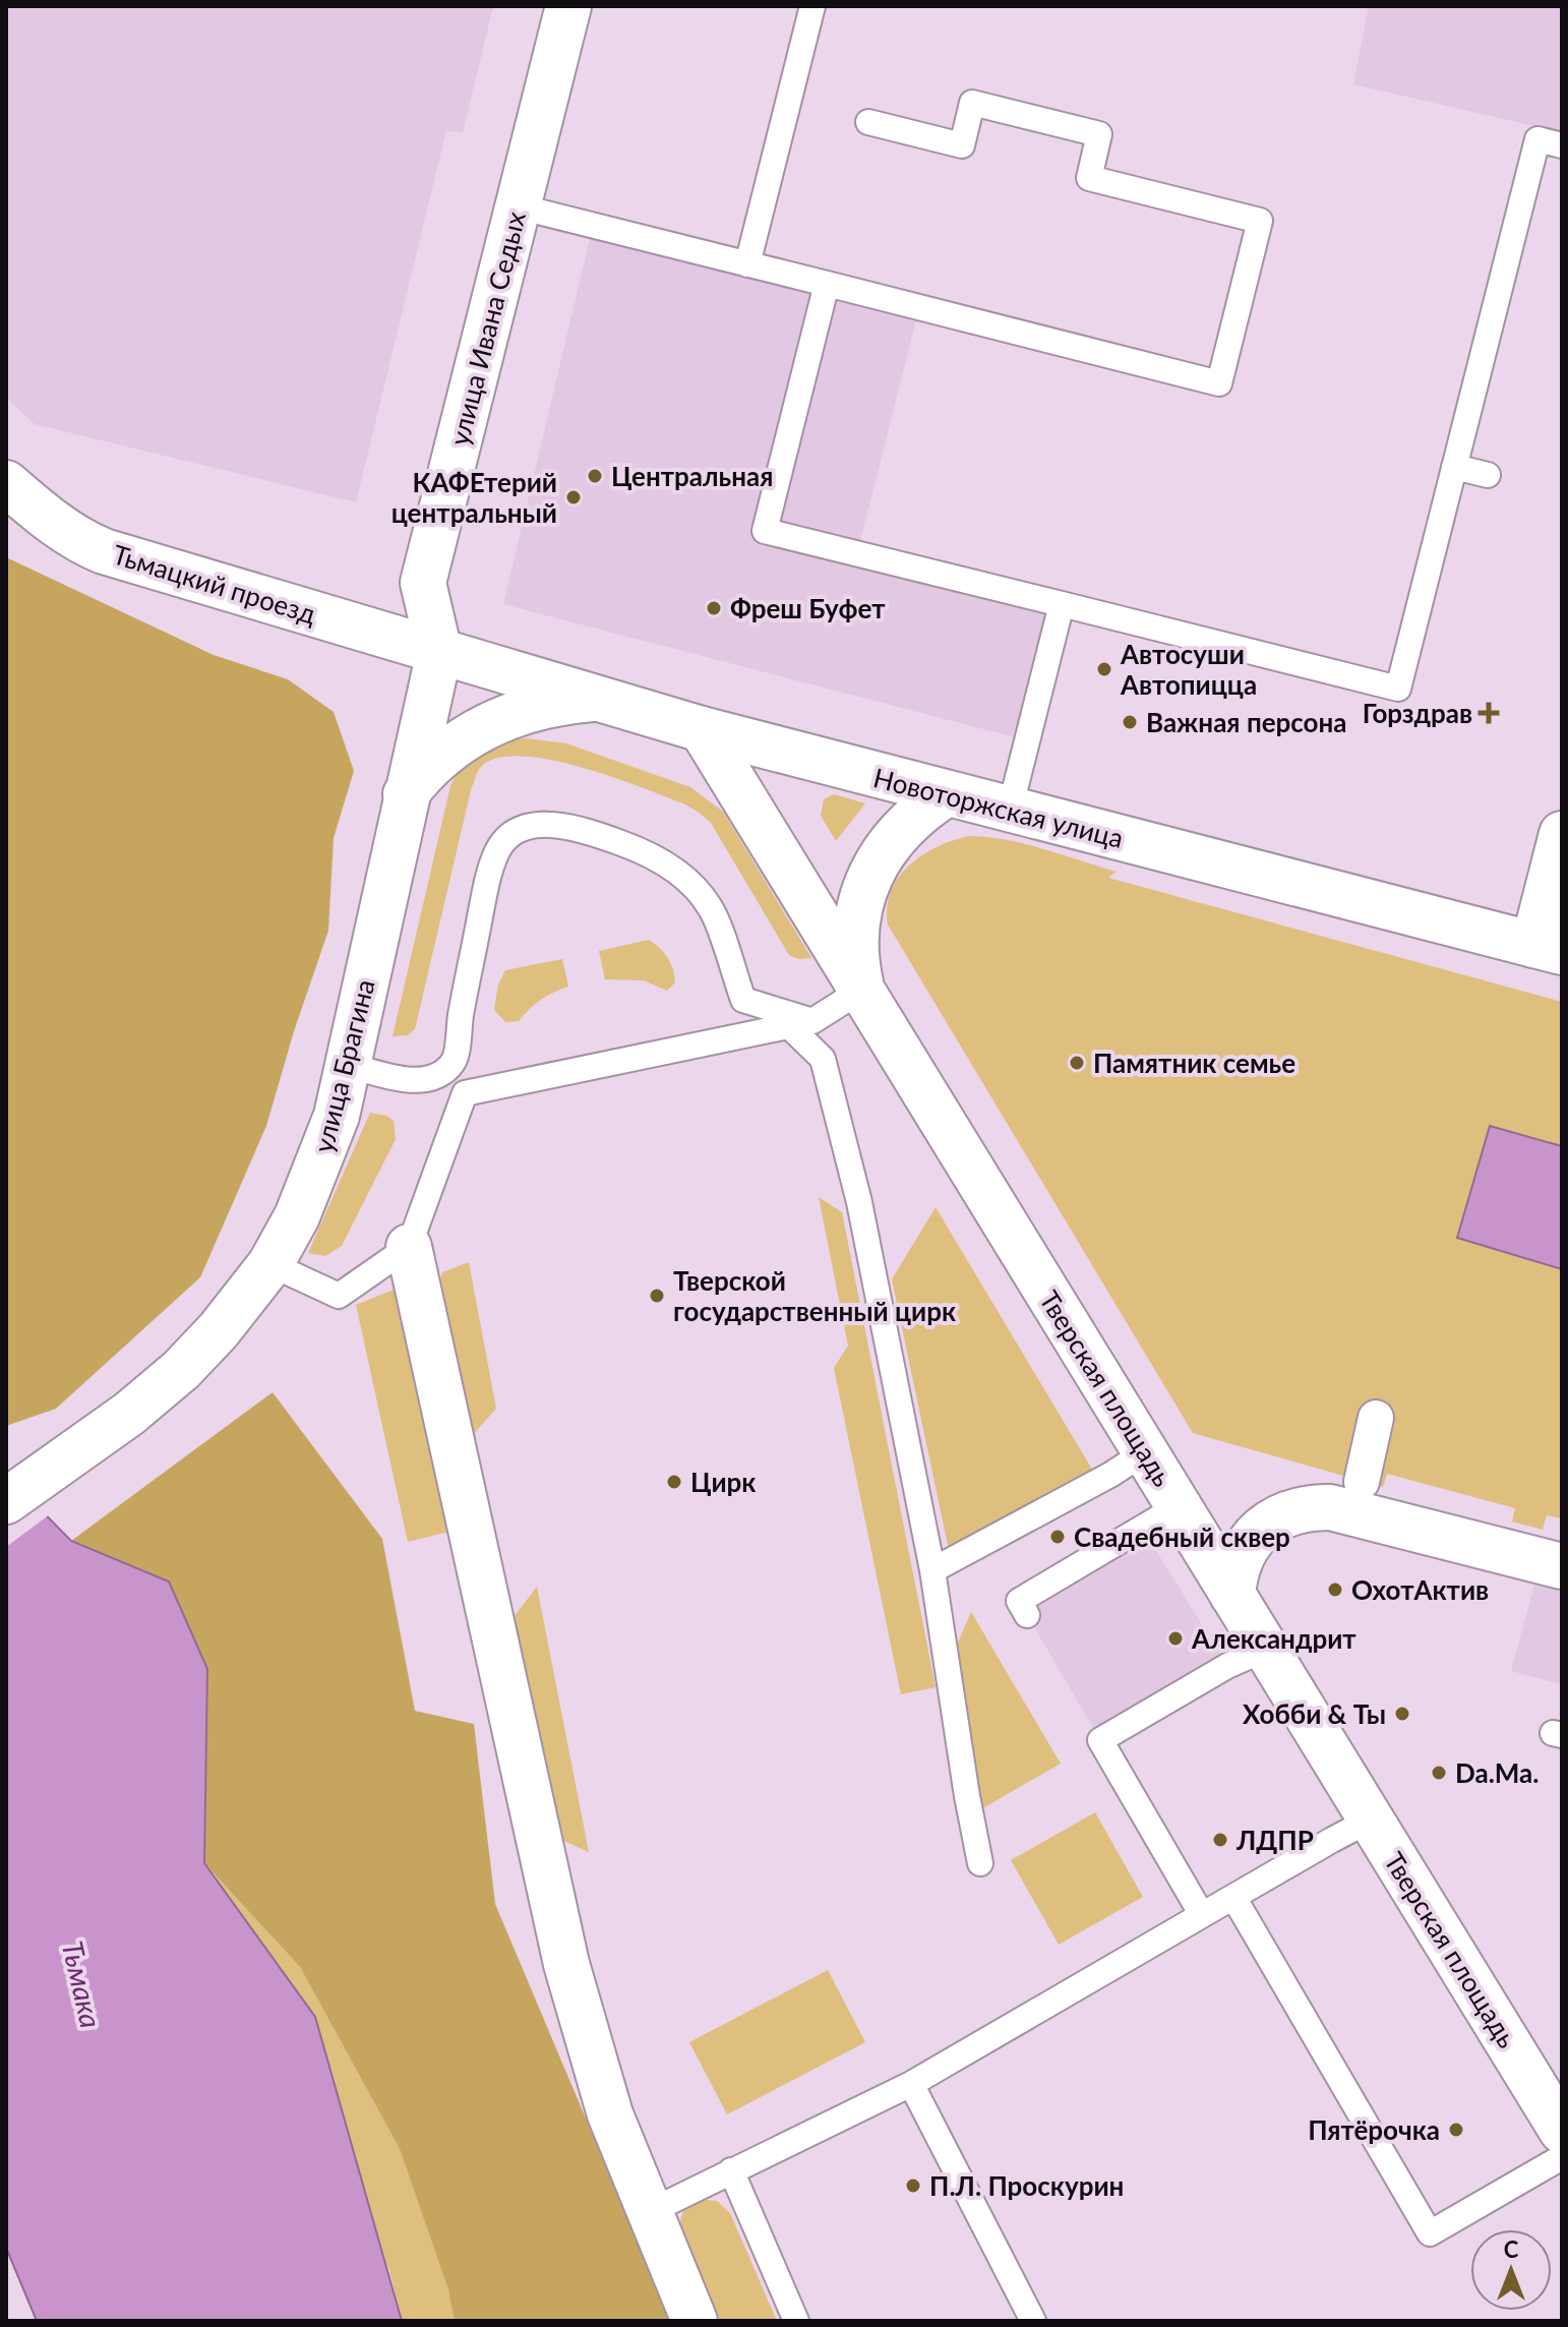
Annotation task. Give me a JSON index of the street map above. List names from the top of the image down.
{
  "streets": {
    "street": [
      "улица Ивана Седых",
      "Тьмацкий проезд",
      "Новоторжская улица",
      "улица Брагина",
      "Тверская площадь"
    ]
  },
  "crossings": [
    ["улица Ивана Седых", "Тьмацкий проезд"],
    ["улица Ивана Седых", "Новоторжская улица"],
    ["улица Ивана Седых", "улица Брагина"],
    ["Тьмацкий проезд", "Новоторжская улица"],
    ["Тьмацкий проезд", "улица Брагина"],
    ["Новоторжская улица", "улица Брагина"],
    ["Новоторжская улица", "Тверская площадь"]
  ],
  "water": ["Тьмака"],
  "places": {
    "other": [
      "Центральная",
      "КАФЕтерий центральный",
      "Фреш Буфет",
      "Автосуши Автопицца",
      "Важная персона",
      "Памятник семье",
      "Тверской государственный цирк",
      "Цирк",
      "Свадебный сквер",
      "ОхотАктив",
      "Александрит",
      "Хобби & Ты",
      "Da.Ma.",
      "ЛДПР",
      "Пятёрочка",
      "П.Л. Проскурин"
    ],
    "health": ["Горздрав"]
  },
  "north": "top"
}
